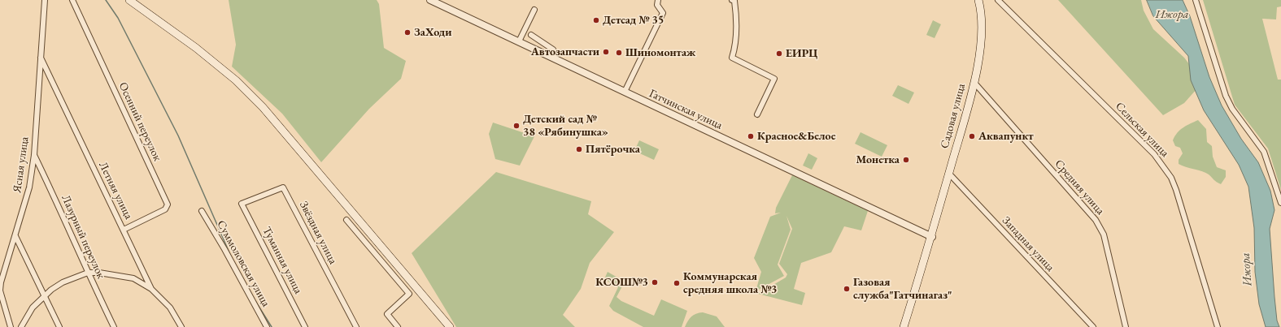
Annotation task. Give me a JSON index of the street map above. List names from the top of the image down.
{
  "streets": {
    "main road": ["Садовая улица"],
    "street": [
      "Гатчинская улица",
      "Осенний переулок",
      "Сельская улица",
      "Ясная улица",
      "Средняя улица",
      "Летняя улица",
      "Звёздная улица",
      "Лазурный переулок",
      "Западная улица",
      "Туманная улица",
      "Суммоловская улица"
    ]
  },
  "crossings": [
    ["Гатчинская улица", "Садовая улица"],
    ["Садовая улица", "Средняя улица"],
    ["Садовая улица", "Западная улица"],
    ["Осенний переулок", "Летняя улица"],
    ["Ясная улица", "Летняя улица"],
    ["Ясная улица", "Лазурный переулок"],
    ["Звёздная улица", "Туманная улица"]
  ],
  "water": ["Ижора"],
  "places": [
    "Детсад № 35",
    "ЗаХоди",
    "Автозапчасти",
    "Шиномонтаж",
    "ЕИРЦ",
    "Детский сад № 38 «Рябинушка»",
    "Красное&Белое",
    "Аквапункт",
    "Пятёрочка",
    "Монетка",
    "КСОШ№3",
    "Коммунарская средняя школа №3",
    "Газовая служба\"Гатчинагаз\""
  ]
}
